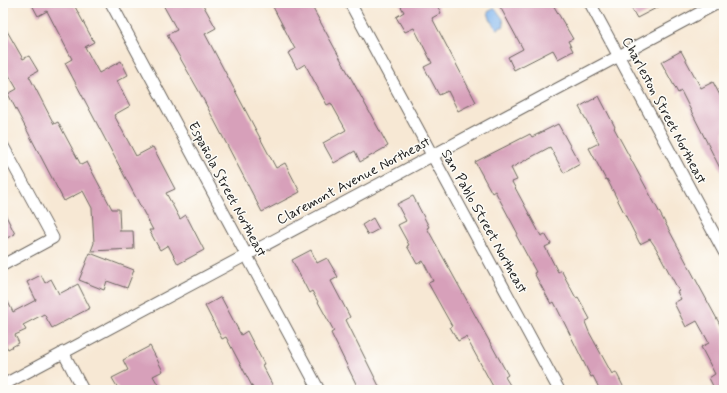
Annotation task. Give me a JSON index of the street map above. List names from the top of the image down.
{
  "streets": {
    "street": [
      "Charleston Street Northeast",
      "Claremont Avenue Northeast",
      "Española Street Northeast",
      "San Pablo Street Northeast"
    ]
  },
  "crossings": [
    ["Charleston Street Northeast", "Claremont Avenue Northeast"],
    ["Claremont Avenue Northeast", "Española Street Northeast"],
    ["Claremont Avenue Northeast", "San Pablo Street Northeast"]
  ]
}
